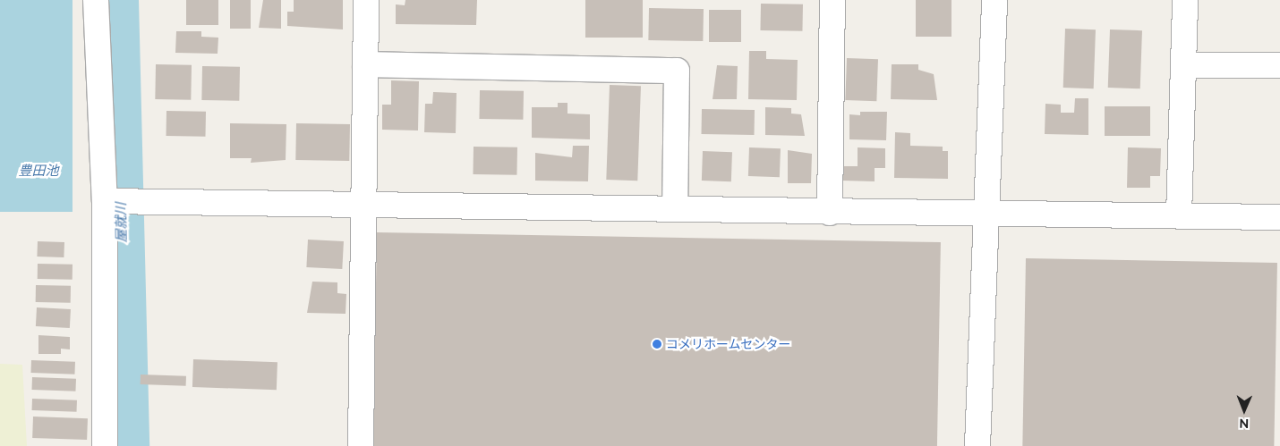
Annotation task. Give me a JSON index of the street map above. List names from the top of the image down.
{
  "water": ["豊田池", "屋就川"],
  "places": ["コメリホームセンター"],
  "north": "bottom"
}
